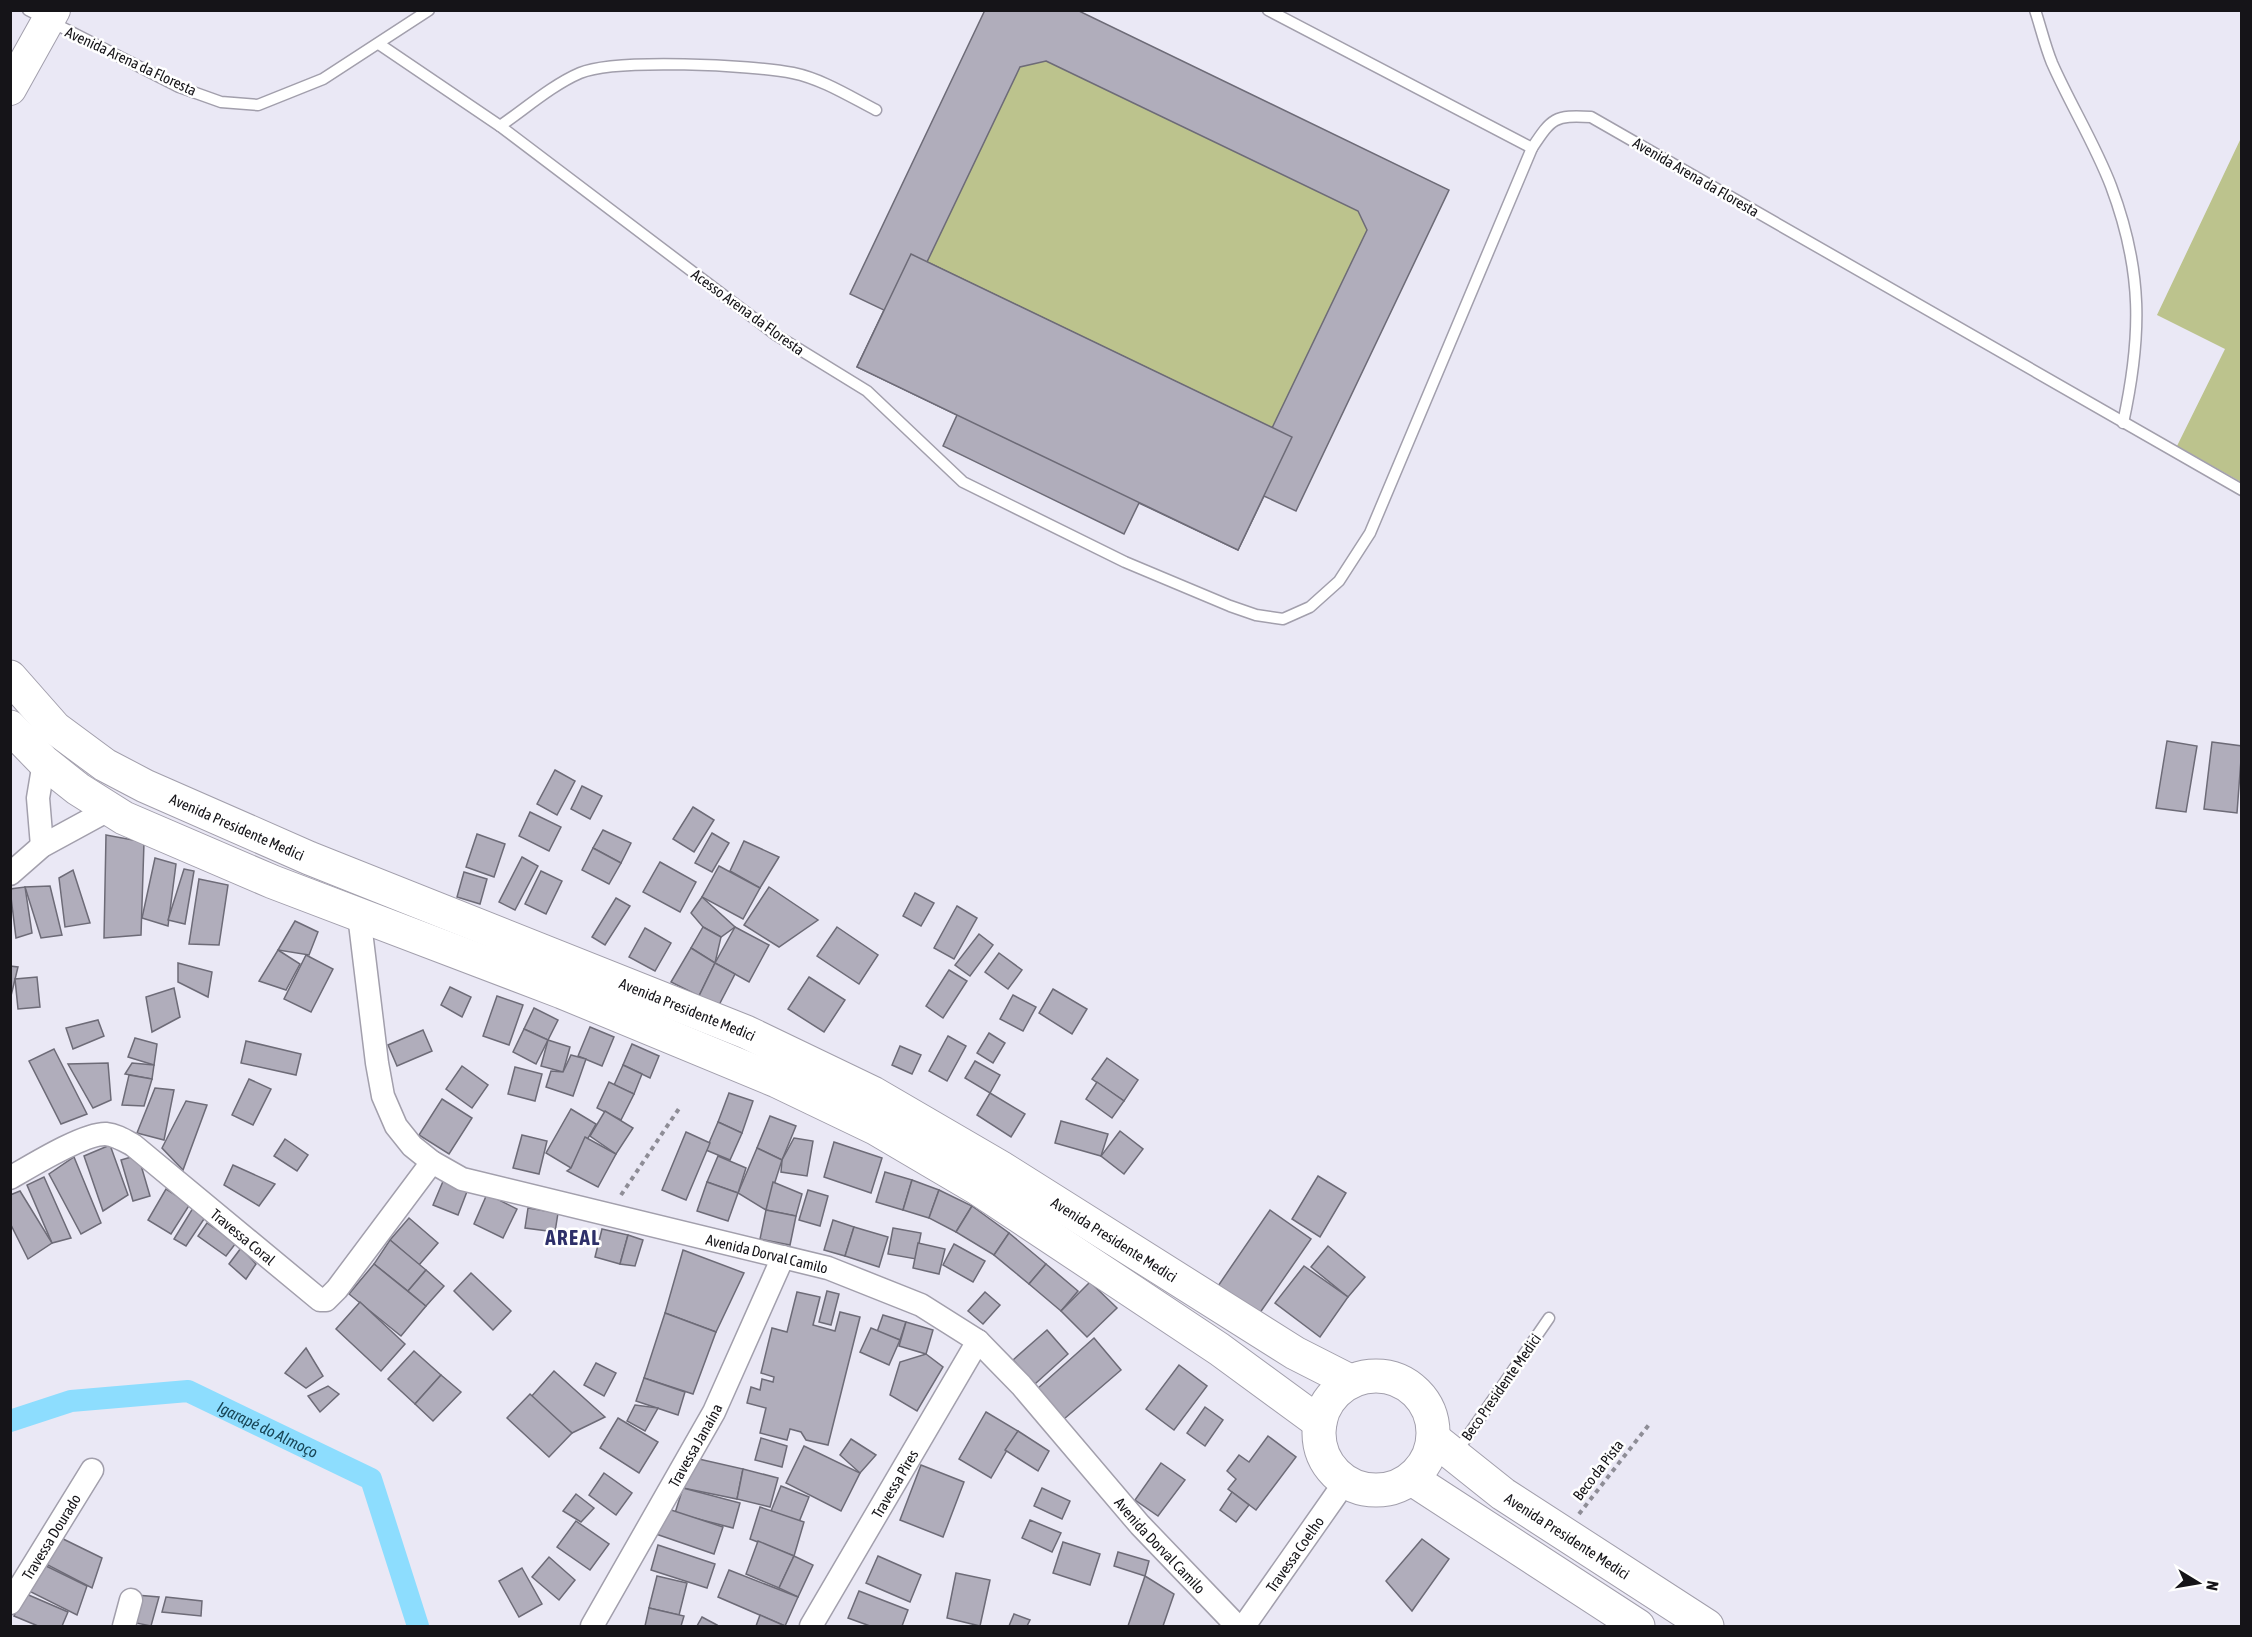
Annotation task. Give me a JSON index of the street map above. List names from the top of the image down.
{
  "streets": {
    "main road": ["Avenida Presidente Medici"],
    "street": [
      "Travessa Coral",
      "Avenida Dorval Camilo",
      "Travessa Janaína",
      "Travessa Pires",
      "Travessa Dourado",
      "Travessa Coelho"
    ],
    "lane": ["Avenida Arena da Floresta", "Acesso Arena da Floresta", "Beco Presidente Medici"],
    "path": ["Beco da Pista"]
  },
  "crossings": [
    ["Avenida Arena da Floresta", "Acesso Arena da Floresta"],
    ["Avenida Presidente Medici", "Avenida Dorval Camilo"],
    ["Avenida Presidente Medici", "Beco Presidente Medici"],
    ["Avenida Presidente Medici", "Beco da Pista"],
    ["Avenida Presidente Medici", "Travessa Coelho"],
    ["Travessa Coral", "Avenida Dorval Camilo"],
    ["Avenida Dorval Camilo", "Travessa Janaína"],
    ["Avenida Dorval Camilo", "Travessa Pires"],
    ["Beco Presidente Medici", "Travessa Coelho"]
  ],
  "districts": ["AREAL"],
  "water": ["Igarapé do Almoço"],
  "north": "right"
}
